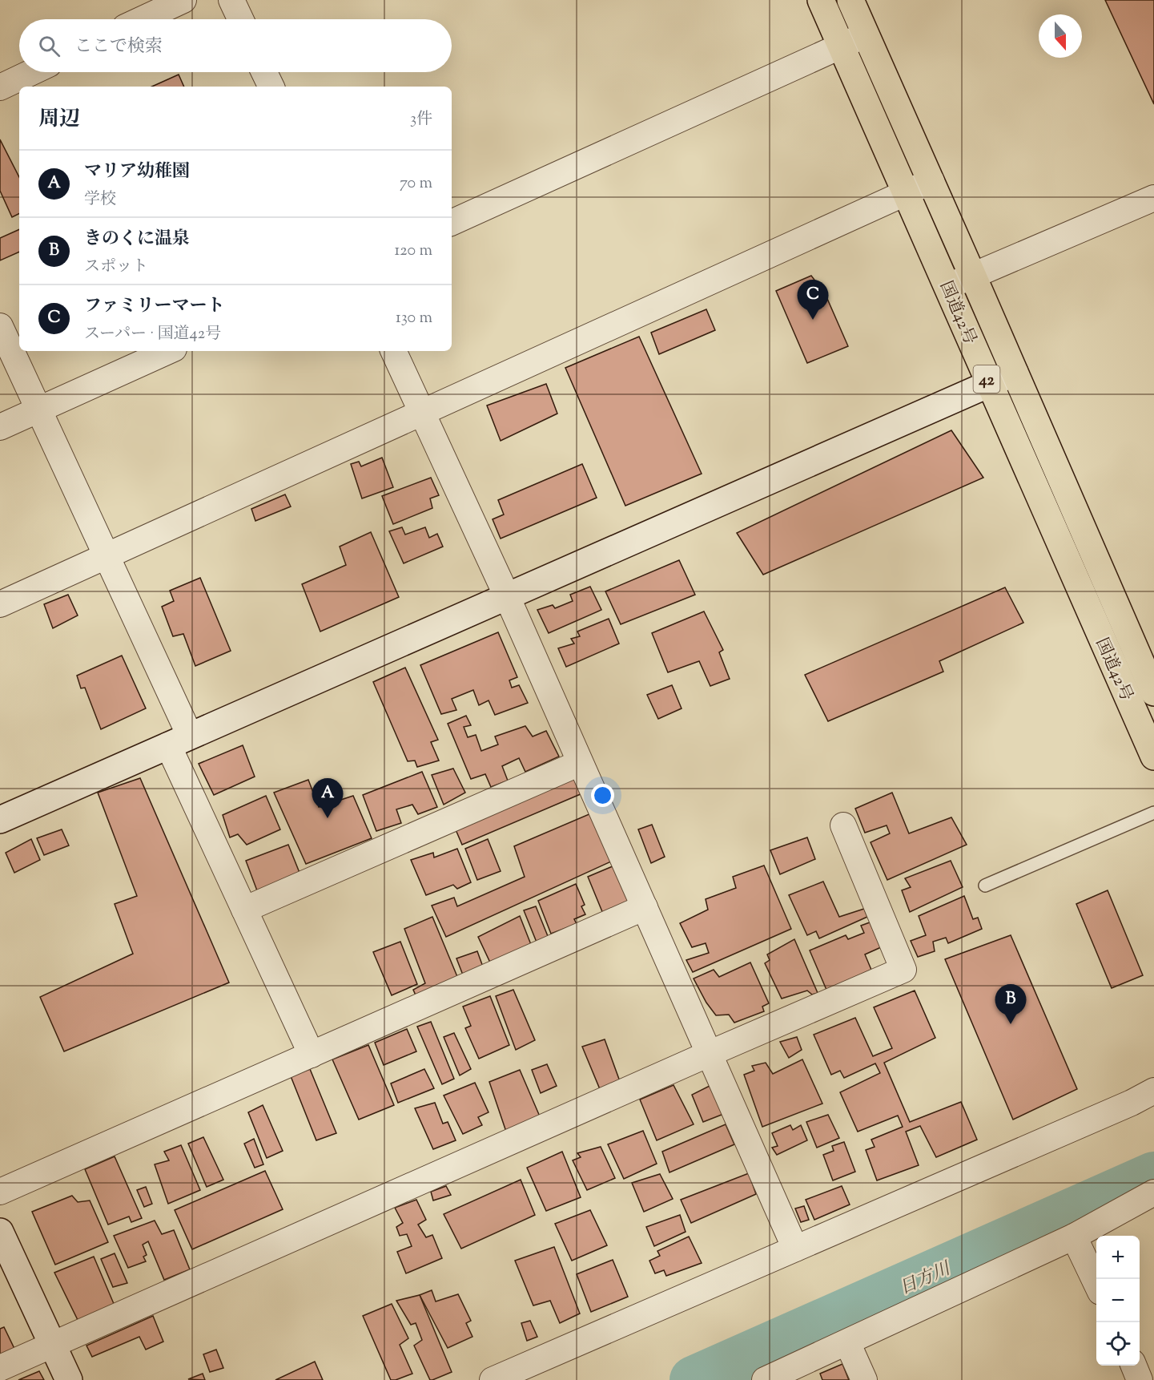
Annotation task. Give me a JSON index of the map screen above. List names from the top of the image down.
{
  "streets": {
    "highway": ["国道42号", "42"]
  },
  "water": ["日方川"],
  "north": "bottom",
  "page": {
    "search": "ここで検索",
    "heading": ["周辺", "3件"],
    "list": [
      {
        "mark": "A",
        "name": "マリア幼稚園",
        "note": "学校",
        "value": "70 m"
      },
      {
        "mark": "B",
        "name": "きのくに温泉",
        "note": "スポット",
        "value": "120 m"
      },
      {
        "mark": "C",
        "name": "ファミリーマート",
        "note": "スーパー · 国道42号",
        "value": "130 m"
      }
    ],
    "pins": ["C", "A", "B"],
    "map_buttons": ["+", "−"]
  }
}
